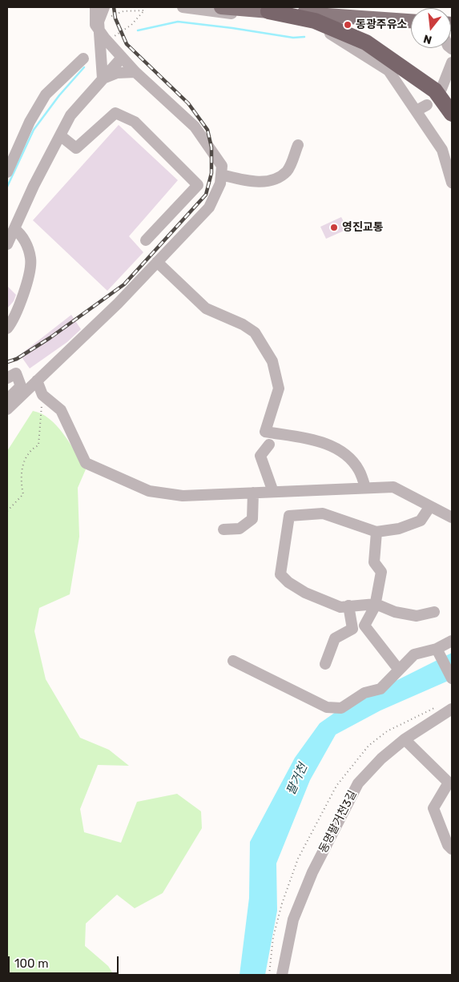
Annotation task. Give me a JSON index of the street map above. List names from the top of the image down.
{
  "streets": {
    "street": ["동명팔거천3길"]
  },
  "water": ["팔거천"],
  "places": ["동광주유소", "영진교통"],
  "scale_bar": "100 m",
  "north": "bottom"
}
